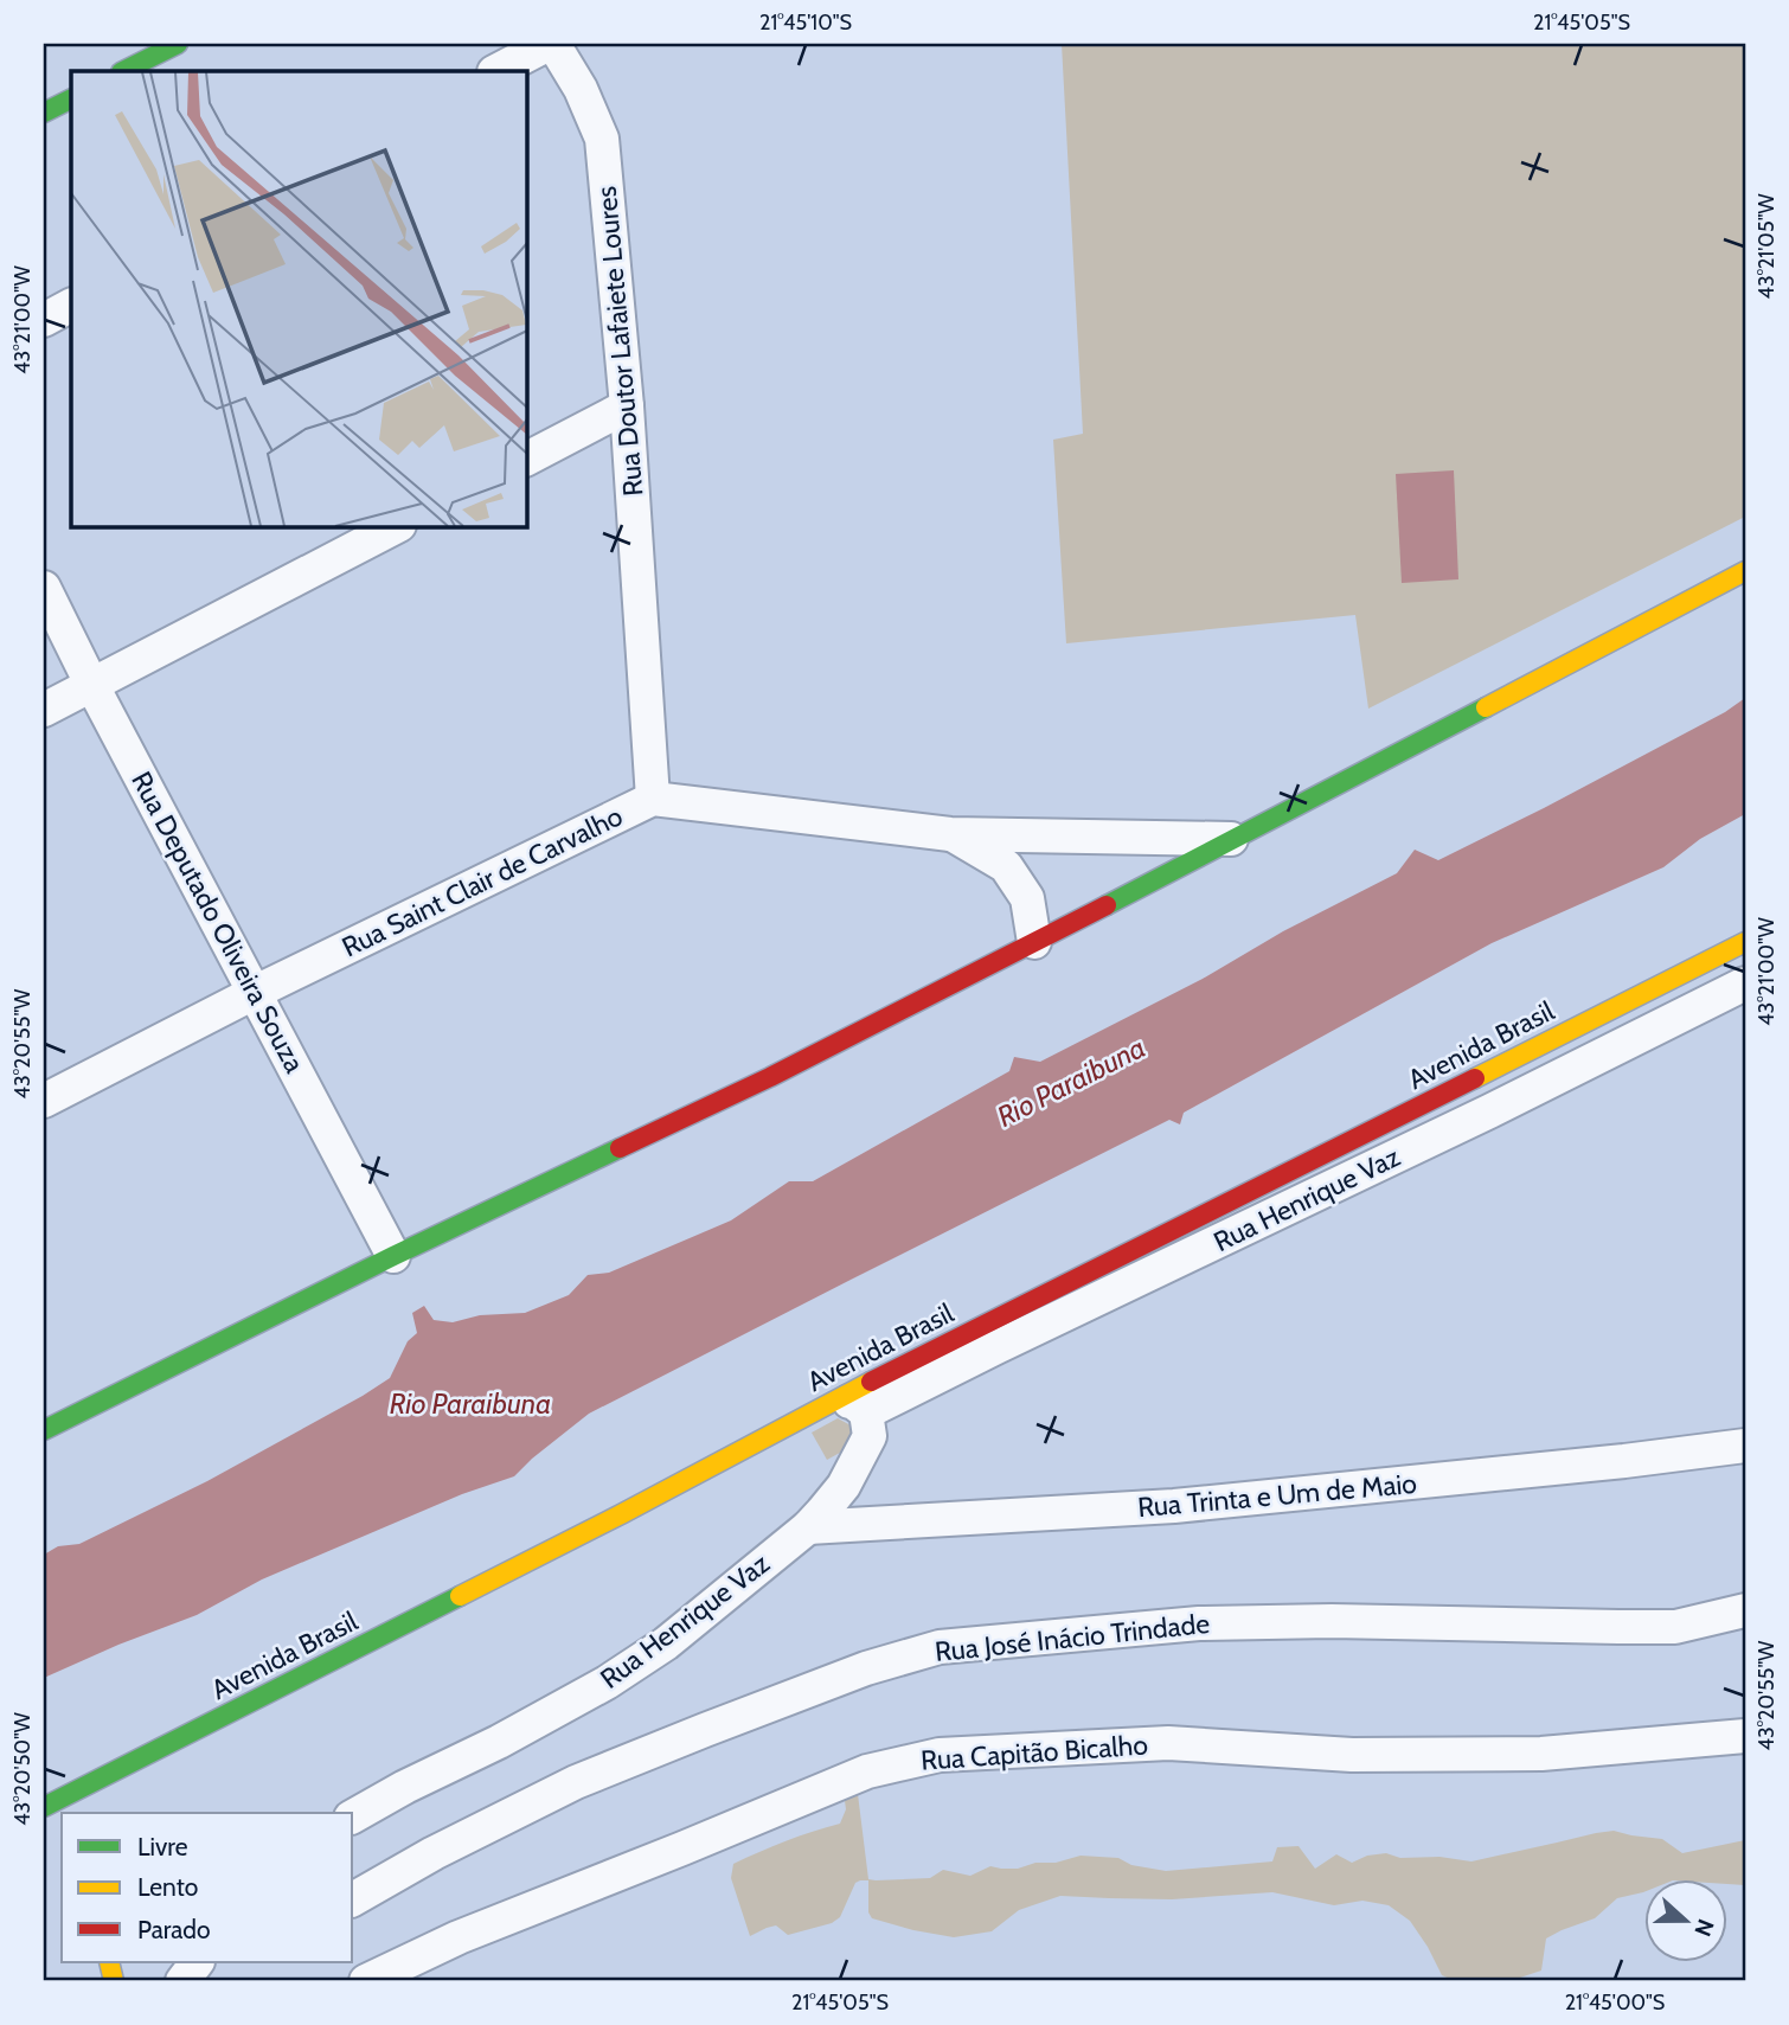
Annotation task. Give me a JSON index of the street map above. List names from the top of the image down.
{
  "streets": {
    "main road": ["Avenida Brasil"],
    "street": [
      "Rua Doutor Lafaiete Loures",
      "Rua Saint Clair de Carvalho",
      "Rua Deputado Oliveira Souza",
      "Rua Henrique Vaz",
      "Rua Trinta e Um de Maio",
      "Rua José Inácio Trindade",
      "Rua Capitão Bicalho"
    ]
  },
  "crossings": [
    ["Rua Doutor Lafaiete Loures", "Rua Saint Clair de Carvalho"],
    ["Rua Saint Clair de Carvalho", "Rua Deputado Oliveira Souza"],
    ["Rua Henrique Vaz", "Rua Trinta e Um de Maio"]
  ],
  "water": ["Rio Paraibuna"],
  "legend": ["Livre", "Lento", "Parado"],
  "north": "right",
  "coordinates": [
    "21°45'10\"S",
    "21°45'05\"S",
    "43°21'05\"W",
    "43°21'00\"W",
    "43°20'55\"W",
    "43°20'50\"W",
    "21°45'00\"S"
  ]
}
